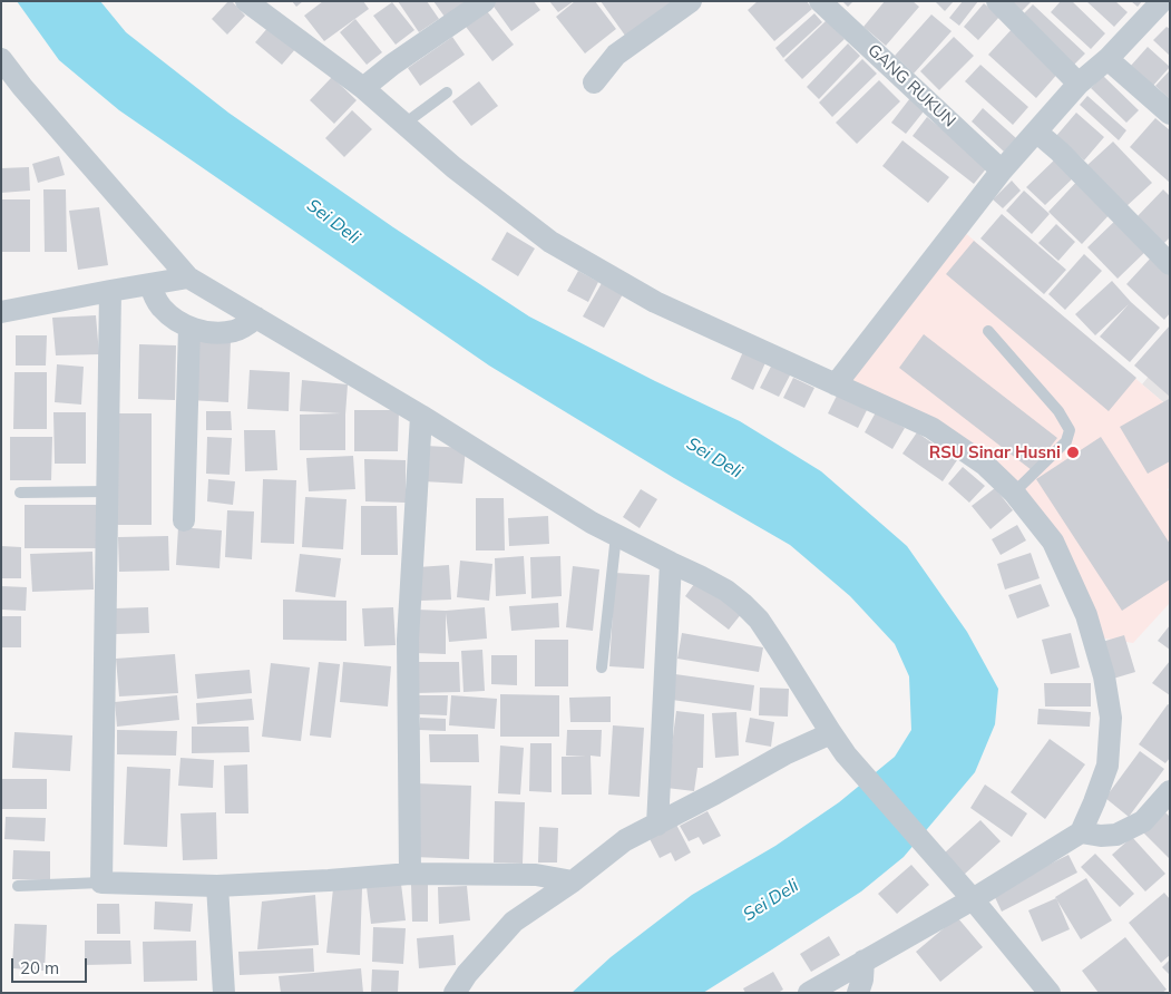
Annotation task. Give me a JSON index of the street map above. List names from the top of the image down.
{
  "streets": {
    "street": ["GANG RUKUN"]
  },
  "water": ["Sei Deli"],
  "places": ["RSU Sinar Husni"],
  "scale_bar": "20 m"
}
